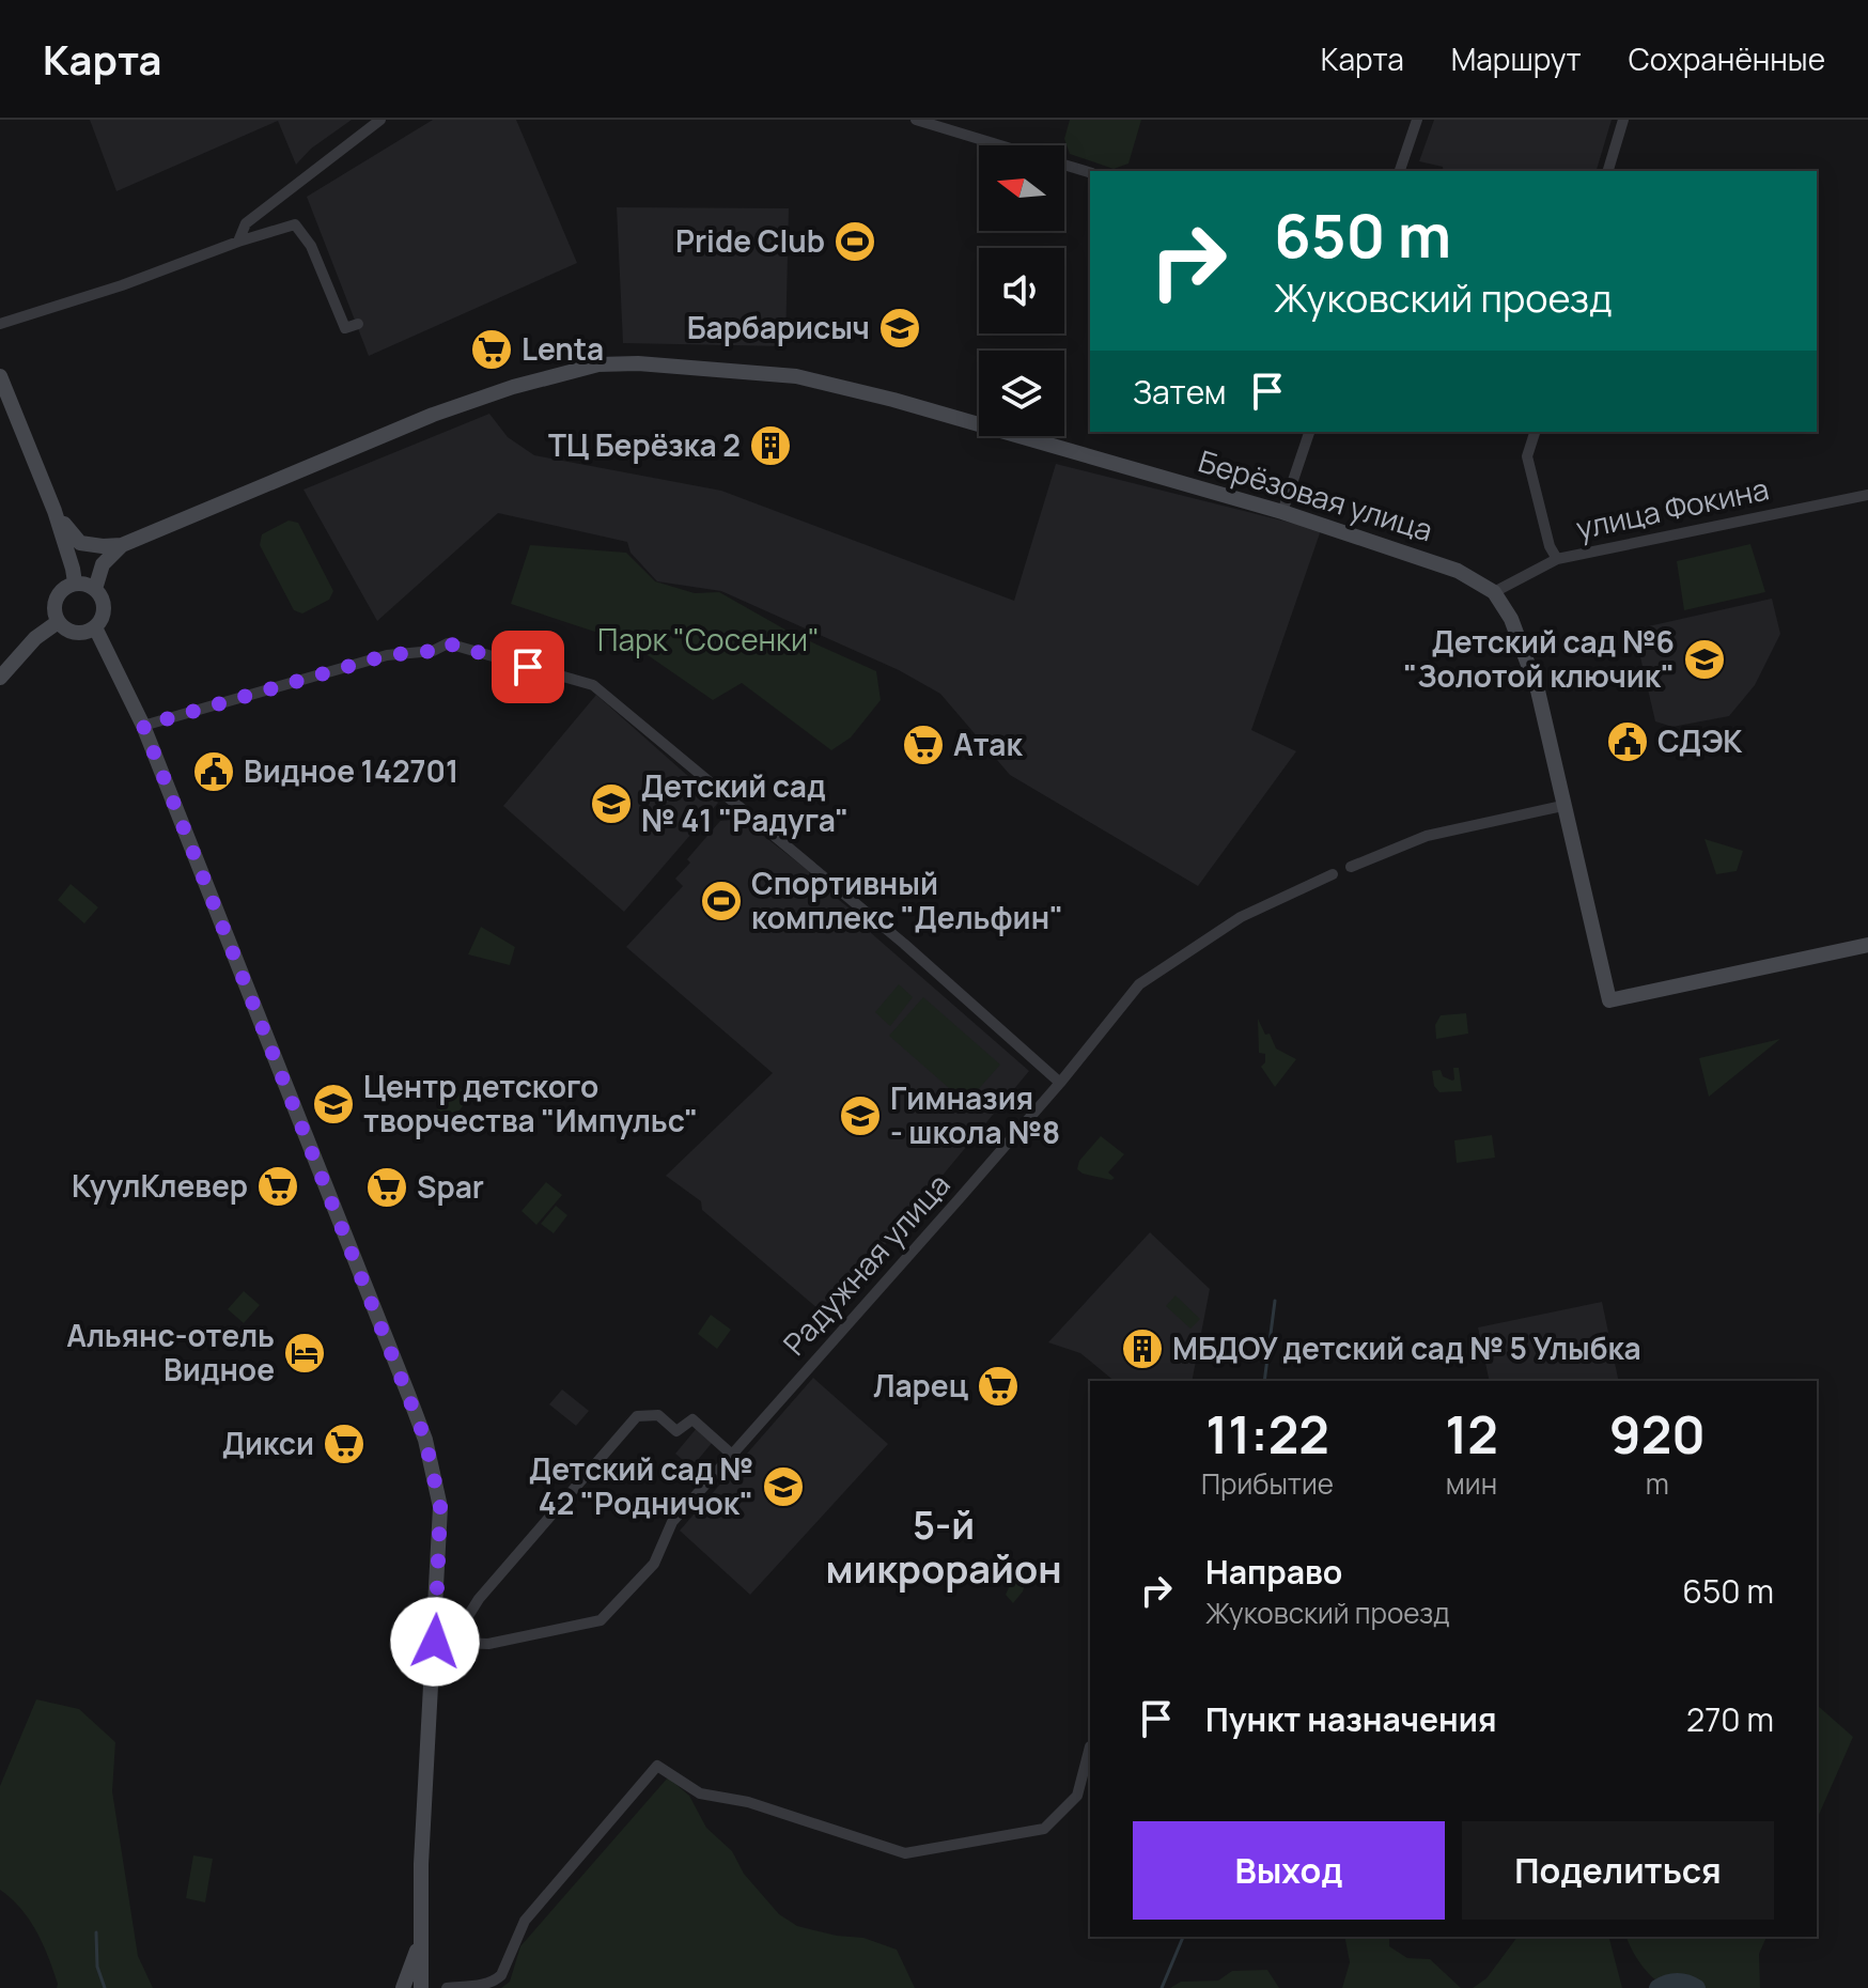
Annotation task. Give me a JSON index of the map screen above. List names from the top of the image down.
{
  "streets": {
    "street": ["Берёзовая улица", "улица Фокина", "Радужная улица"]
  },
  "crossings": [
    ["Берёзовая улица", "улица Фокина"]
  ],
  "districts": ["5-й микрорайон"],
  "parks": ["Парк \"Сосенки\""],
  "places": {
    "sports": ["Pride Club", "Спортивный комплекс \"Дельфин\""],
    "school or university": [
      "Барбарисыч",
      "Детский сад №6 \"Золотой ключик\"",
      "Детский сад № 41 \"Радуга\"",
      "Центр детского творчества \"Импульс\"",
      "Гимназия - школа №8",
      "Детский сад № 42 \"Родничок\""
    ],
    "supermarket": [
      "Lenta",
      "Атак",
      "КуулКлевер",
      "Spar",
      "Ларец",
      "Дикси"
    ],
    "building": ["ТЦ Берёзка 2", "МБДОУ детский сад № 5 Улыбка"],
    "public building": ["СДЭК", "Видное 142701"],
    "hotel": ["Альянс-отель Видное"]
  },
  "north": "left",
  "page": {
    "header": "Карта",
    "nav": ["Карта", "Маршрут", "Сохранённые"],
    "turn": ["650 m", "Жуковский проезд"],
    "then": "Затем",
    "eta": [
      "11:22",
      "Прибытие",
      "12",
      "мин",
      "920",
      "m"
    ],
    "list": [
      {
        "name": "Направо",
        "note": "Жуковский проезд",
        "value": "650 m"
      },
      {
        "name": "Пункт назначения",
        "value": "270 m"
      }
    ],
    "buttons": ["Выход", "Поделиться"]
  }
}
